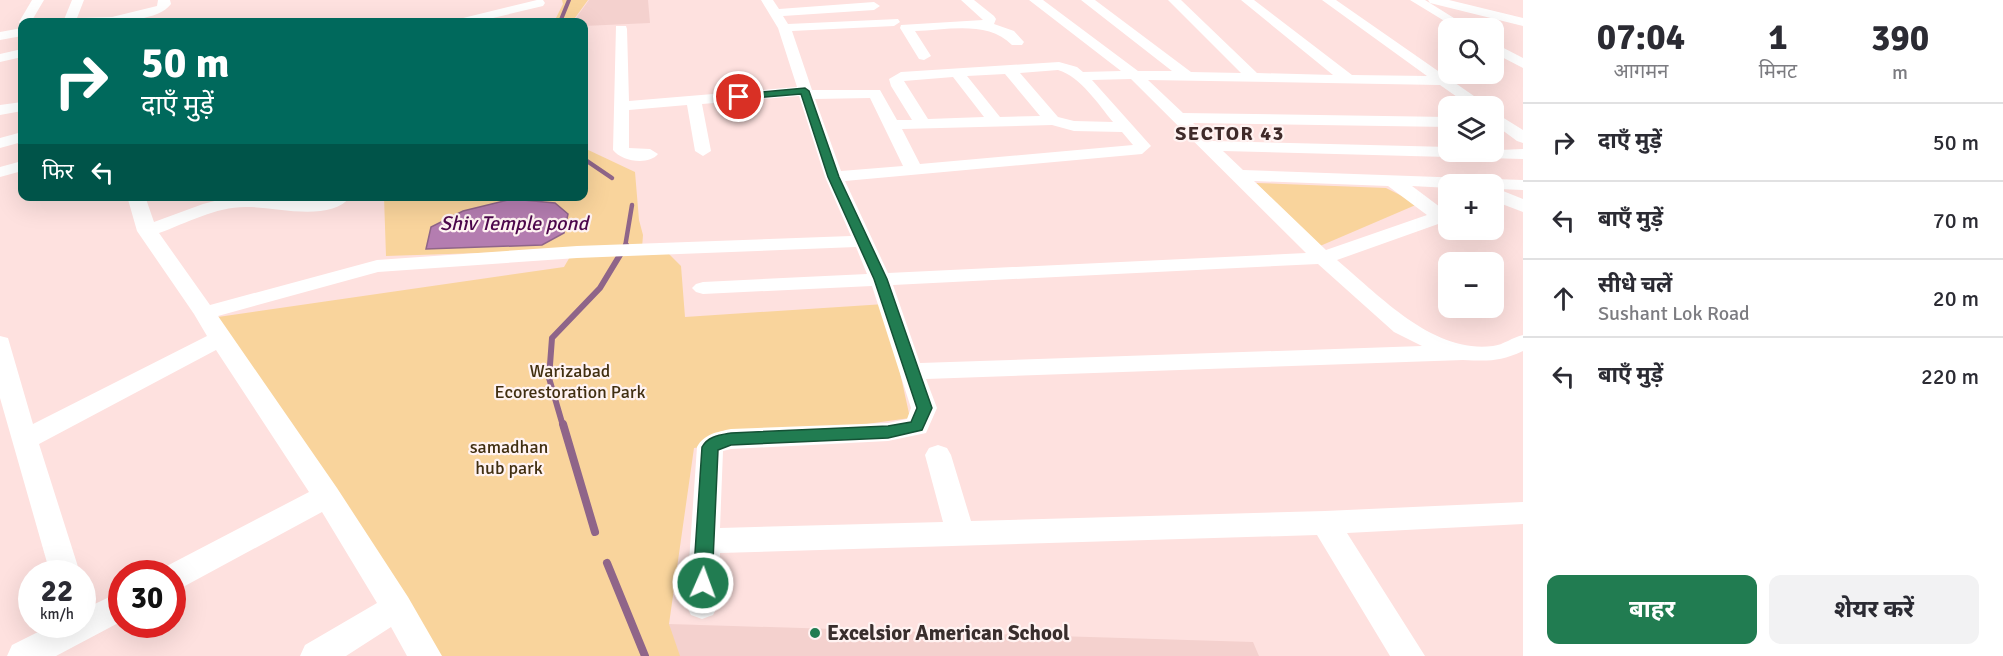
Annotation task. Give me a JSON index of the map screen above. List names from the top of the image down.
{
  "districts": ["SECTOR 43"],
  "water": ["Shiv Temple pond"],
  "parks": ["Warizabad Ecorestoration Park", "samadhan hub park"],
  "places": ["Excelsior American School"],
  "page": {
    "eta": [
      "07:04",
      "आगमन",
      "1",
      "मिनट",
      "390",
      "m"
    ],
    "map_buttons": ["+", "−"],
    "turn": ["50 m", "दाएँ मुड़ें"],
    "list": [
      {
        "name": "दाएँ मुड़ें",
        "value": "50 m"
      },
      {
        "name": "बाएँ मुड़ें",
        "value": "70 m"
      },
      {
        "name": "सीधे चलें",
        "note": "Sushant Lok Road",
        "value": "20 m"
      },
      {
        "name": "बाएँ मुड़ें",
        "value": "220 m"
      }
    ],
    "then": "फिर",
    "speed": "22 km/h",
    "limit": "30",
    "buttons": ["बाहर", "शेयर करें"]
  }
}
